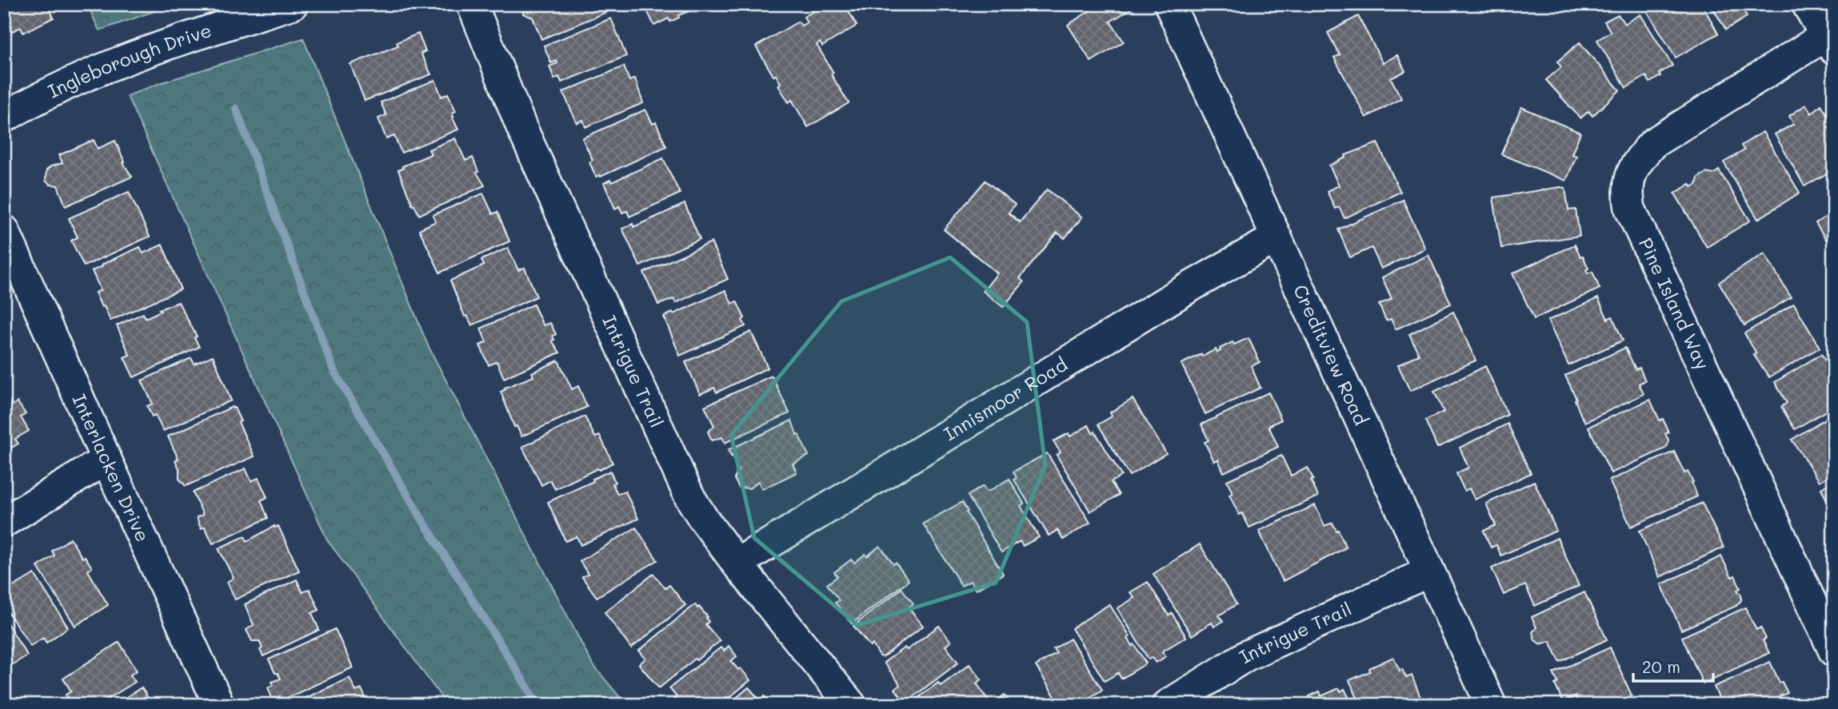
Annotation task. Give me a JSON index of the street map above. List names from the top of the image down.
{
  "streets": {
    "street": [
      "Ingleborough Drive",
      "Pine Island Way",
      "Creditview Road",
      "Intrigue Trail",
      "Innismoor Road",
      "Interlacken Drive"
    ]
  },
  "crossings": [
    ["Creditview Road", "Intrigue Trail"],
    ["Creditview Road", "Innismoor Road"],
    ["Intrigue Trail", "Innismoor Road"]
  ],
  "scale_bar": "20 m"
}
